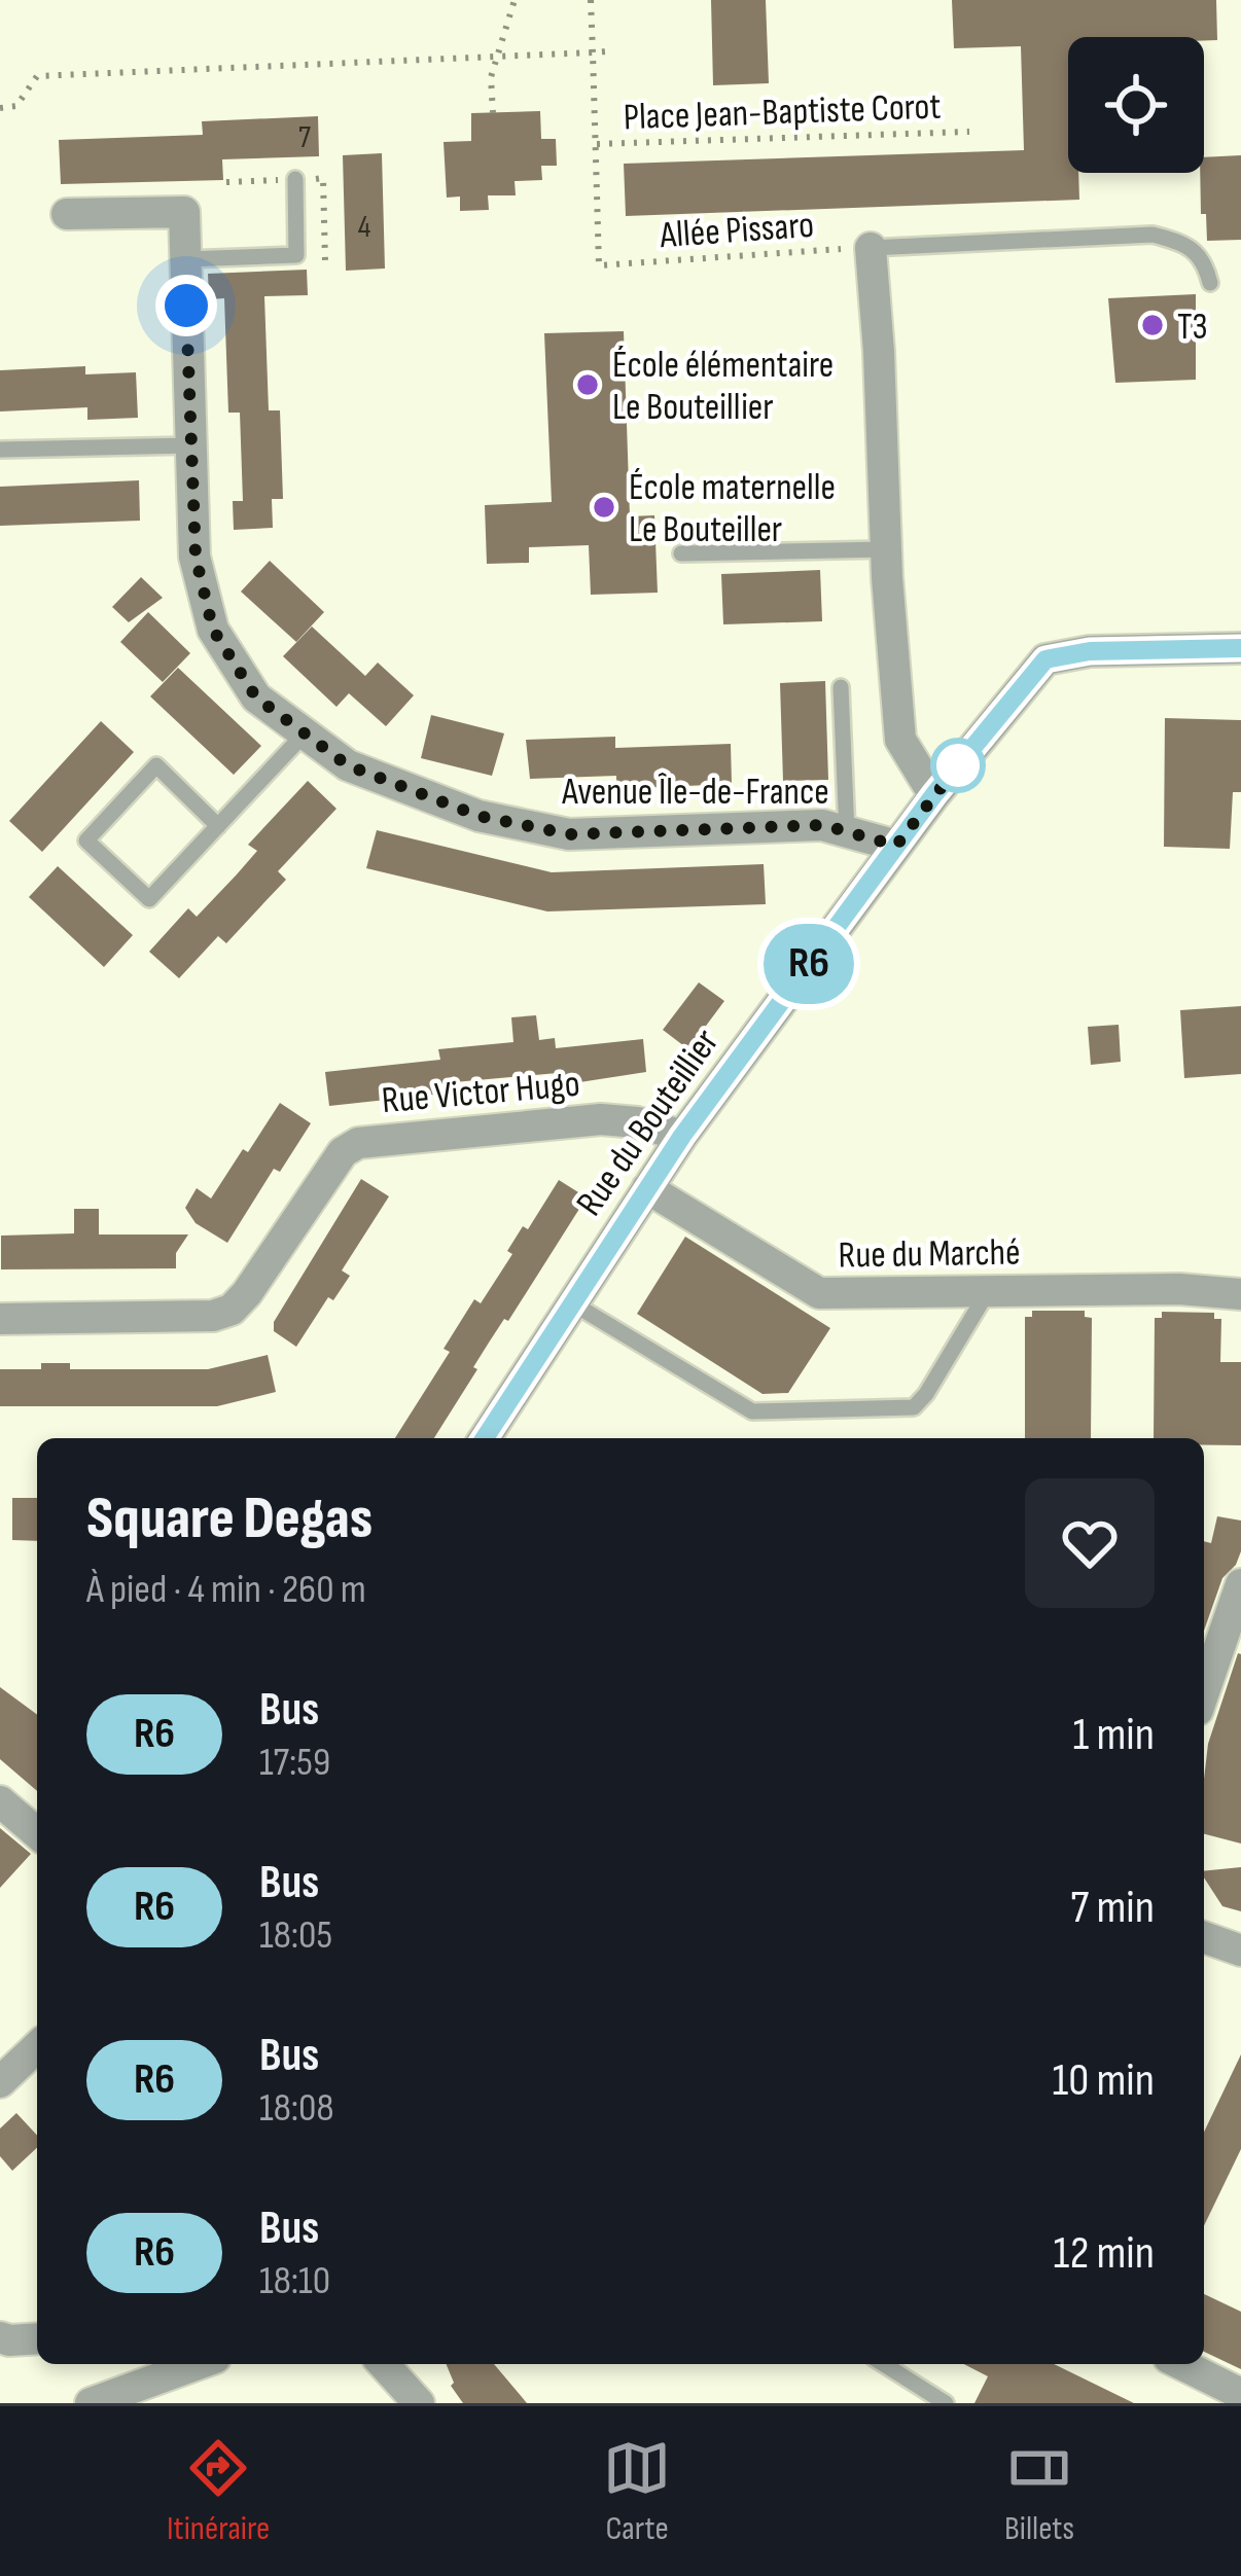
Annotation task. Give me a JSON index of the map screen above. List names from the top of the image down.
{
  "streets": {
    "street": [
      "Avenue Île-de-France",
      "Rue Victor Hugo",
      "Rue du Bouteillier",
      "Rue du Marché"
    ],
    "path": ["Place Jean-Baptiste Corot", "Allée Pissaro"]
  },
  "crossings": [
    ["Place Jean-Baptiste Corot", "Allée Pissaro"],
    ["Avenue Île-de-France", "Rue du Bouteillier"],
    ["Rue Victor Hugo", "Rue du Bouteillier"],
    ["Rue du Bouteillier", "Rue du Marché"]
  ],
  "places": ["T3", "École élémentaire Le Bouteillier", "École maternelle Le Bouteiller"],
  "lines": ["bus line R6"],
  "house_numbers": ["7", "4"],
  "page": {
    "on_map": "R6",
    "heading": ["Square Degas", "À pied · 4 min · 260 m"],
    "list": [
      {
        "mark": "R6",
        "name": "Bus",
        "note": "17:59",
        "value": "1 min"
      },
      {
        "mark": "R6",
        "name": "Bus",
        "note": "18:05",
        "value": "7 min"
      },
      {
        "mark": "R6",
        "name": "Bus",
        "note": "18:08",
        "value": "10 min"
      },
      {
        "mark": "R6",
        "name": "Bus",
        "note": "18:10",
        "value": "12 min"
      }
    ],
    "tabs": ["Itinéraire", "Carte", "Billets"]
  }
}
